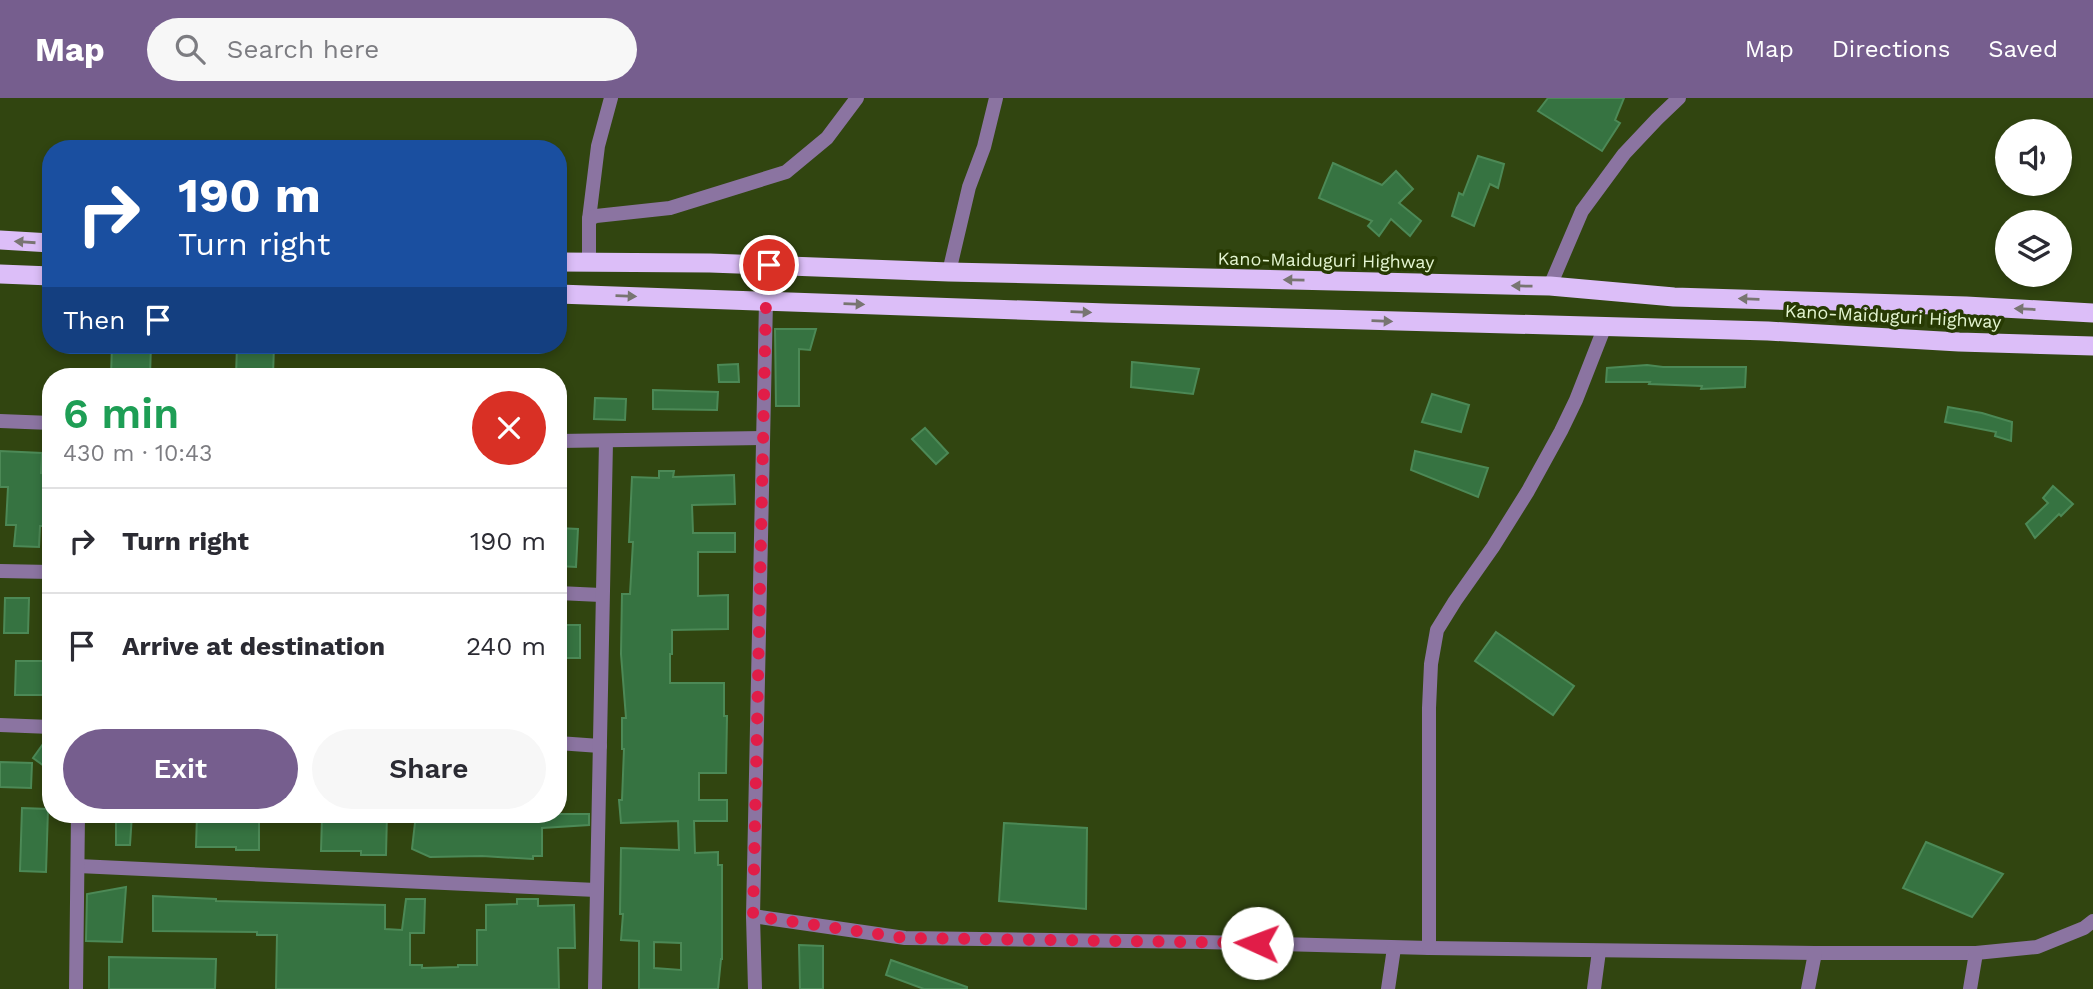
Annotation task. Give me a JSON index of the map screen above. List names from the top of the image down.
{
  "streets": {
    "highway": ["Kano-Maiduguri Highway"]
  },
  "page": {
    "header": "Map",
    "search": "Search here",
    "nav": ["Map", "Directions", "Saved"],
    "turn": ["190 m", "Turn right"],
    "then": "Then",
    "heading": ["6 min", "430 m · 10:43"],
    "list": [
      {
        "name": "Turn right",
        "value": "190 m"
      },
      {
        "name": "Arrive at destination",
        "value": "240 m"
      }
    ],
    "buttons": ["Exit", "Share"]
  }
}
